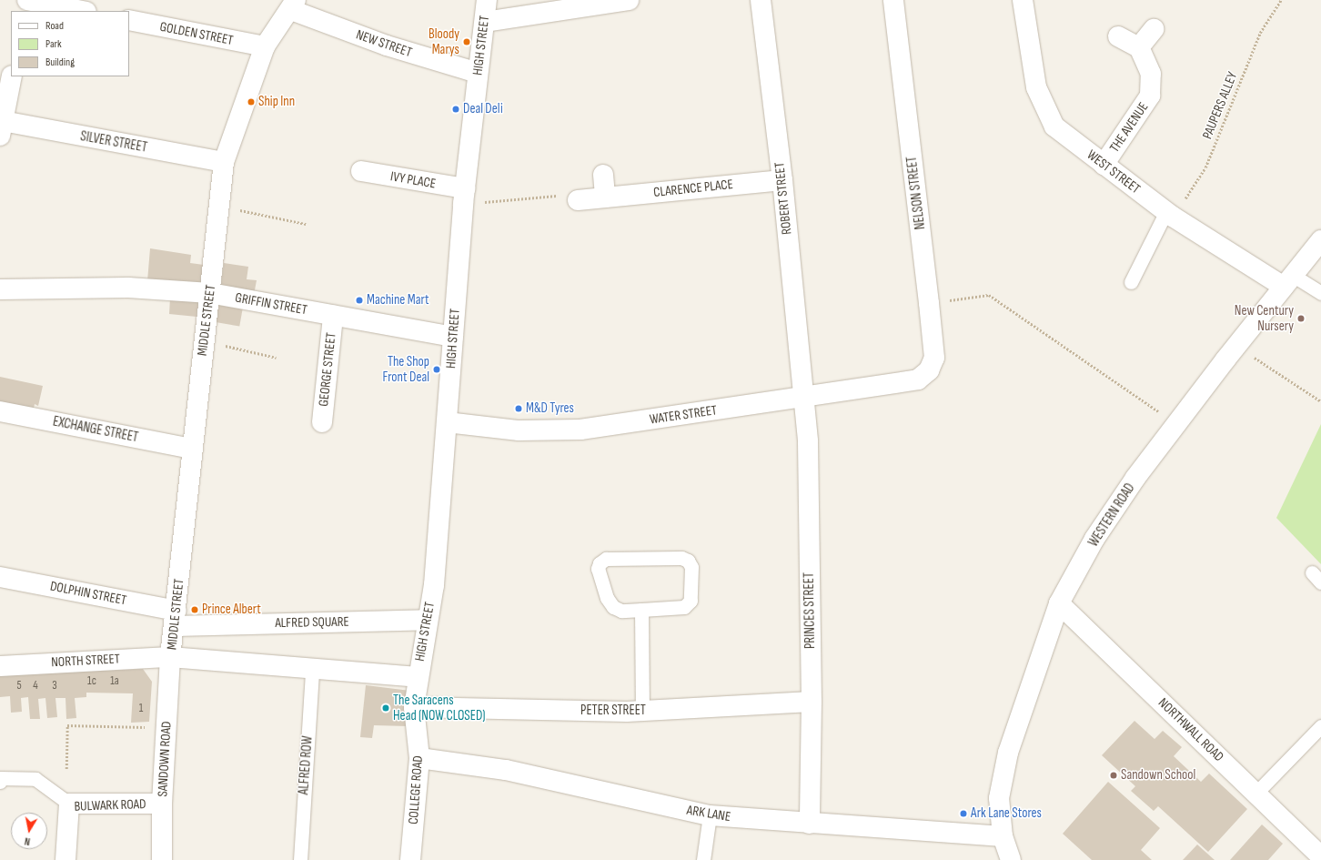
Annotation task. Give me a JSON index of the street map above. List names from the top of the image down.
{
  "streets": {
    "street": [
      "GOLDEN STREET",
      "NEW STREET",
      "HIGH STREET",
      "THE AVENUE",
      "SILVER STREET",
      "WEST STREET",
      "IVY PLACE",
      "CLARENCE PLACE",
      "NELSON STREET",
      "ROBERT STREET",
      "GRIFFIN STREET",
      "MIDDLE STREET",
      "GEORGE STREET",
      "WATER STREET",
      "EXCHANGE STREET",
      "WESTERN ROAD",
      "DOLPHIN STREET",
      "PRINCES STREET",
      "ALFRED SQUARE",
      "NORTH STREET",
      "PETER STREET",
      "NORTHWALL ROAD",
      "SANDOWN ROAD",
      "COLLEGE ROAD",
      "BULWARK ROAD",
      "ARK LANE"
    ],
    "lane": ["ALFRED ROW"],
    "path": ["PAUPERS ALLEY"]
  },
  "crossings": [
    ["GOLDEN STREET", "MIDDLE STREET"],
    ["NEW STREET", "HIGH STREET"],
    ["NEW STREET", "MIDDLE STREET"],
    ["HIGH STREET", "IVY PLACE"],
    ["HIGH STREET", "GRIFFIN STREET"],
    ["HIGH STREET", "WATER STREET"],
    ["HIGH STREET", "ALFRED SQUARE"],
    ["HIGH STREET", "COLLEGE ROAD"],
    ["PAUPERS ALLEY", "WEST STREET"],
    ["THE AVENUE", "WEST STREET"],
    ["SILVER STREET", "MIDDLE STREET"],
    ["WEST STREET", "WESTERN ROAD"],
    ["CLARENCE PLACE", "ROBERT STREET"],
    ["NELSON STREET", "WATER STREET"],
    ["ROBERT STREET", "WATER STREET"],
    ["ROBERT STREET", "PRINCES STREET"],
    ["GRIFFIN STREET", "MIDDLE STREET"],
    ["GRIFFIN STREET", "GEORGE STREET"],
    ["MIDDLE STREET", "EXCHANGE STREET"],
    ["MIDDLE STREET", "DOLPHIN STREET"],
    ["MIDDLE STREET", "ALFRED SQUARE"],
    ["MIDDLE STREET", "NORTH STREET"],
    ["MIDDLE STREET", "SANDOWN ROAD"],
    ["WATER STREET", "PRINCES STREET"],
    ["WESTERN ROAD", "NORTHWALL ROAD"],
    ["WESTERN ROAD", "ARK LANE"],
    ["DOLPHIN STREET", "ALFRED SQUARE"],
    ["PRINCES STREET", "PETER STREET"],
    ["PRINCES STREET", "ARK LANE"],
    ["NORTH STREET", "SANDOWN ROAD"],
    ["PETER STREET", "COLLEGE ROAD"],
    ["SANDOWN ROAD", "BULWARK ROAD"],
    ["COLLEGE ROAD", "ARK LANE"]
  ],
  "places": [
    "Bloody Marys",
    "Ship Inn",
    "Deal Deli",
    "Machine Mart",
    "New Century Nursery",
    "The Shop Front Deal",
    "M&D Tyres",
    "Prince Albert",
    "The Saracens Head (NOW CLOSED)",
    "Sandown School",
    "Ark Lane Stores"
  ],
  "house_numbers": [
    "1c",
    "1a",
    "5",
    "4",
    "3",
    "1"
  ],
  "legend": ["Road", "Park", "Building"],
  "north": "bottom"
}
